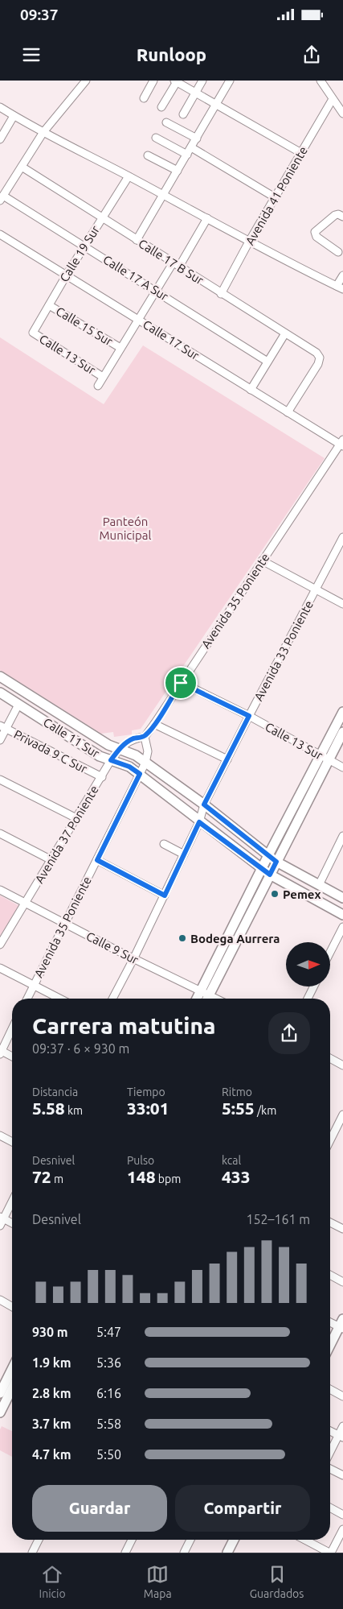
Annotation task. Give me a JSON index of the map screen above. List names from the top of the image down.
{
  "streets": {
    "main road": ["Calle 11 Sur"],
    "street": [
      "Avenida 41 Poniente",
      "Calle 19 Sur",
      "Calle 17 B Sur",
      "Calle 17 A Sur",
      "Calle 15 Sur",
      "Calle 17 Sur",
      "Calle 13 Sur",
      "Avenida 35 Poniente",
      "Avenida 33 Poniente",
      "Privada 9 C Sur",
      "Avenida 37 Poniente",
      "Calle 9 Sur"
    ]
  },
  "crossings": [
    ["Avenida 41 Poniente", "Calle 17 B Sur"],
    ["Calle 19 Sur", "Calle 17 B Sur"],
    ["Calle 19 Sur", "Calle 17 A Sur"],
    ["Calle 19 Sur", "Calle 15 Sur"],
    ["Calle 19 Sur", "Calle 17 Sur"],
    ["Calle 19 Sur", "Calle 13 Sur"],
    ["Calle 17 B Sur", "Calle 17 Sur"],
    ["Calle 17 Sur", "Avenida 35 Poniente"],
    ["Calle 13 Sur", "Avenida 35 Poniente"],
    ["Calle 13 Sur", "Avenida 33 Poniente"],
    ["Avenida 35 Poniente", "Calle 11 Sur"],
    ["Avenida 35 Poniente", "Avenida 37 Poniente"],
    ["Avenida 35 Poniente", "Calle 9 Sur"],
    ["Avenida 33 Poniente", "Calle 11 Sur"],
    ["Avenida 33 Poniente", "Calle 9 Sur"],
    ["Calle 11 Sur", "Avenida 37 Poniente"],
    ["Privada 9 C Sur", "Avenida 37 Poniente"],
    ["Avenida 37 Poniente", "Calle 9 Sur"]
  ],
  "parks": ["Panteón Municipal"],
  "places": ["Pemex", "Bodega Aurrera"],
  "north": "right",
  "page": {
    "status": "09:37",
    "header": "Runloop",
    "heading": ["Carrera matutina", "09:37 · 6 × 930 m"],
    "stats": [
      ["Distancia", "5.58 km"],
      ["Tiempo", "33:01"],
      ["Ritmo", "5:55 /km"],
      ["Desnivel", "72 m"],
      ["Pulso", "148 bpm"],
      ["kcal", "433"]
    ],
    "chart": ["Desnivel", "152–161 m"],
    "list": [
      {
        "name": "930 m",
        "note": "5:47"
      },
      {
        "name": "1.9 km",
        "note": "5:36"
      },
      {
        "name": "2.8 km",
        "note": "6:16"
      },
      {
        "name": "3.7 km",
        "note": "5:58"
      },
      {
        "name": "4.7 km",
        "note": "5:50"
      }
    ],
    "buttons": ["Guardar", "Compartir"],
    "tabs": ["Inicio", "Mapa", "Guardados"]
  }
}
